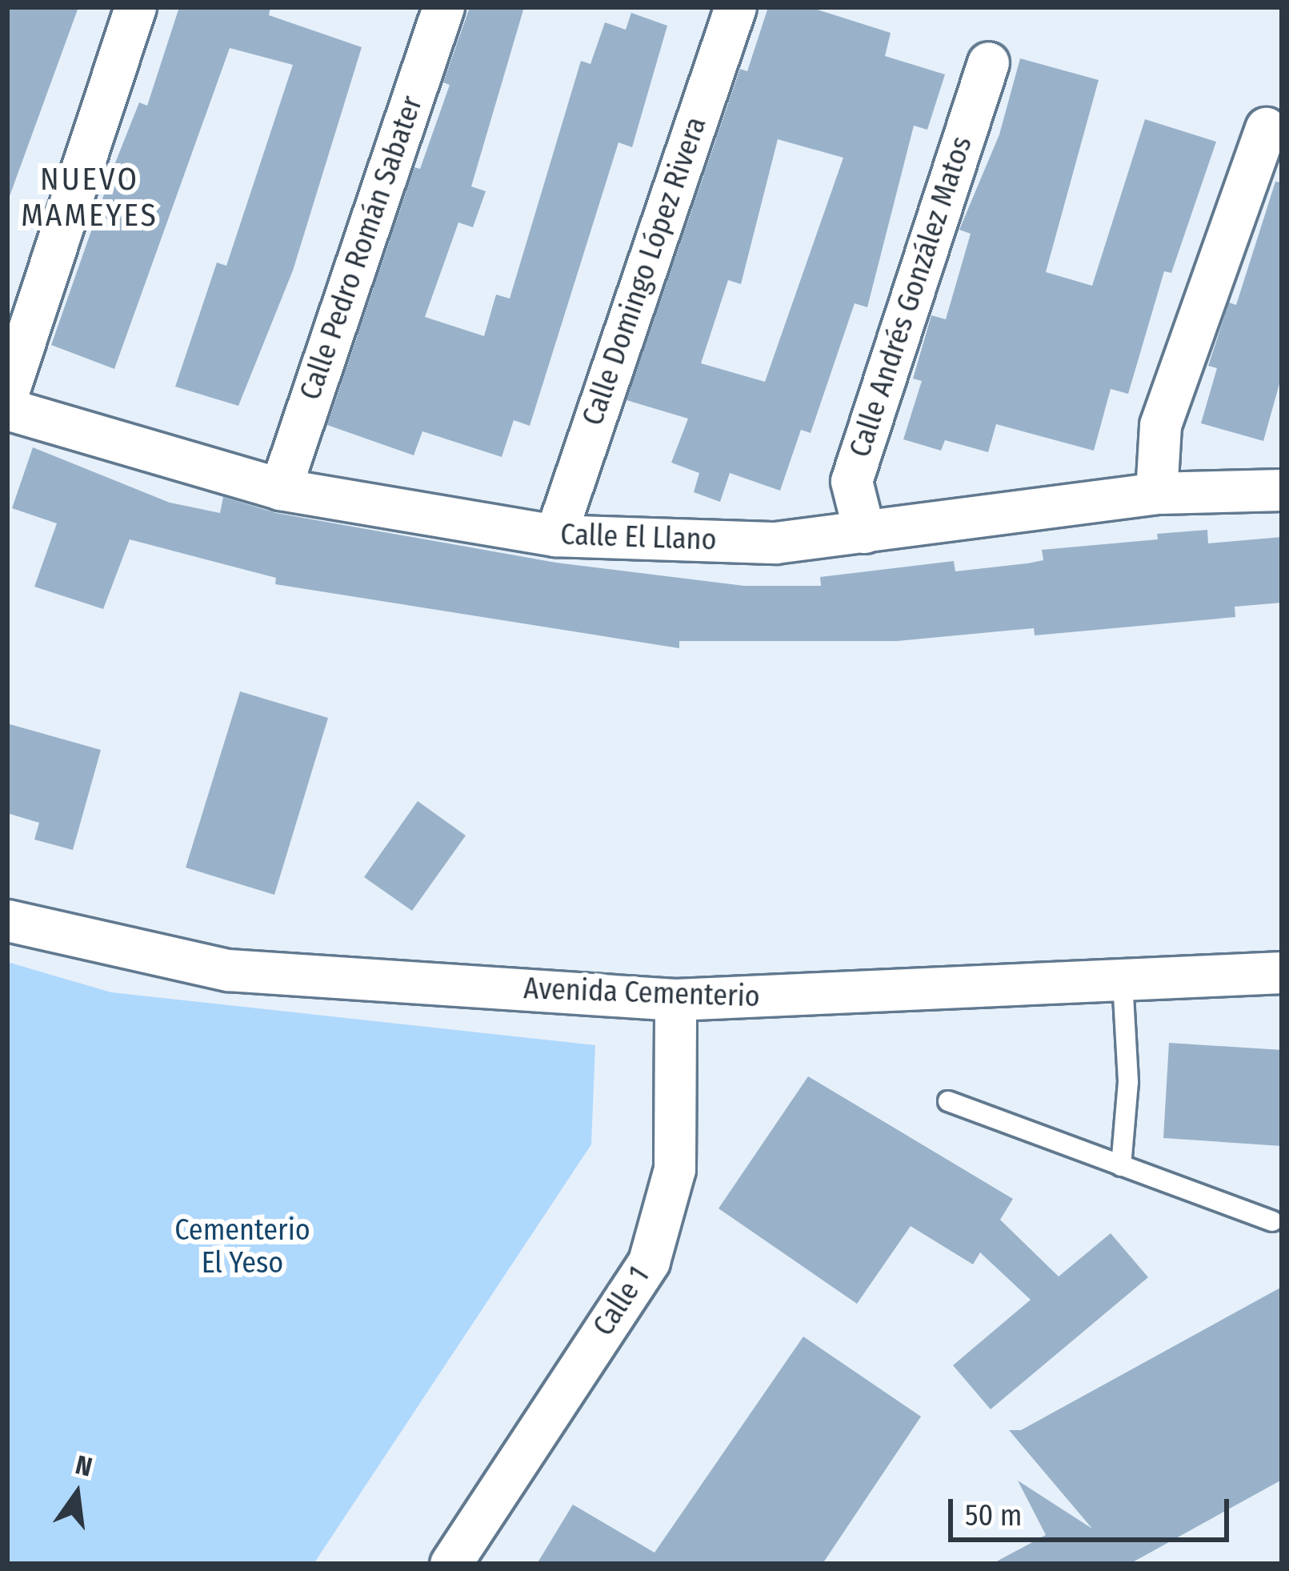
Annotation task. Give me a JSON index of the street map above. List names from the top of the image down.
{
  "streets": {
    "street": [
      "Calle Pedro Román Sabater",
      "Calle Domingo López Rivera",
      "Calle Andrés González Matos",
      "Calle El Llano",
      "Avenida Cementerio",
      "Calle 1"
    ]
  },
  "crossings": [
    ["Calle Pedro Román Sabater", "Calle El Llano"],
    ["Calle Domingo López Rivera", "Calle El Llano"],
    ["Calle Andrés González Matos", "Calle El Llano"],
    ["Avenida Cementerio", "Calle 1"]
  ],
  "districts": ["NUEVO MAMEYES"],
  "parks": ["Cementerio El Yeso"],
  "scale_bar": "50 m",
  "north": "top"
}
